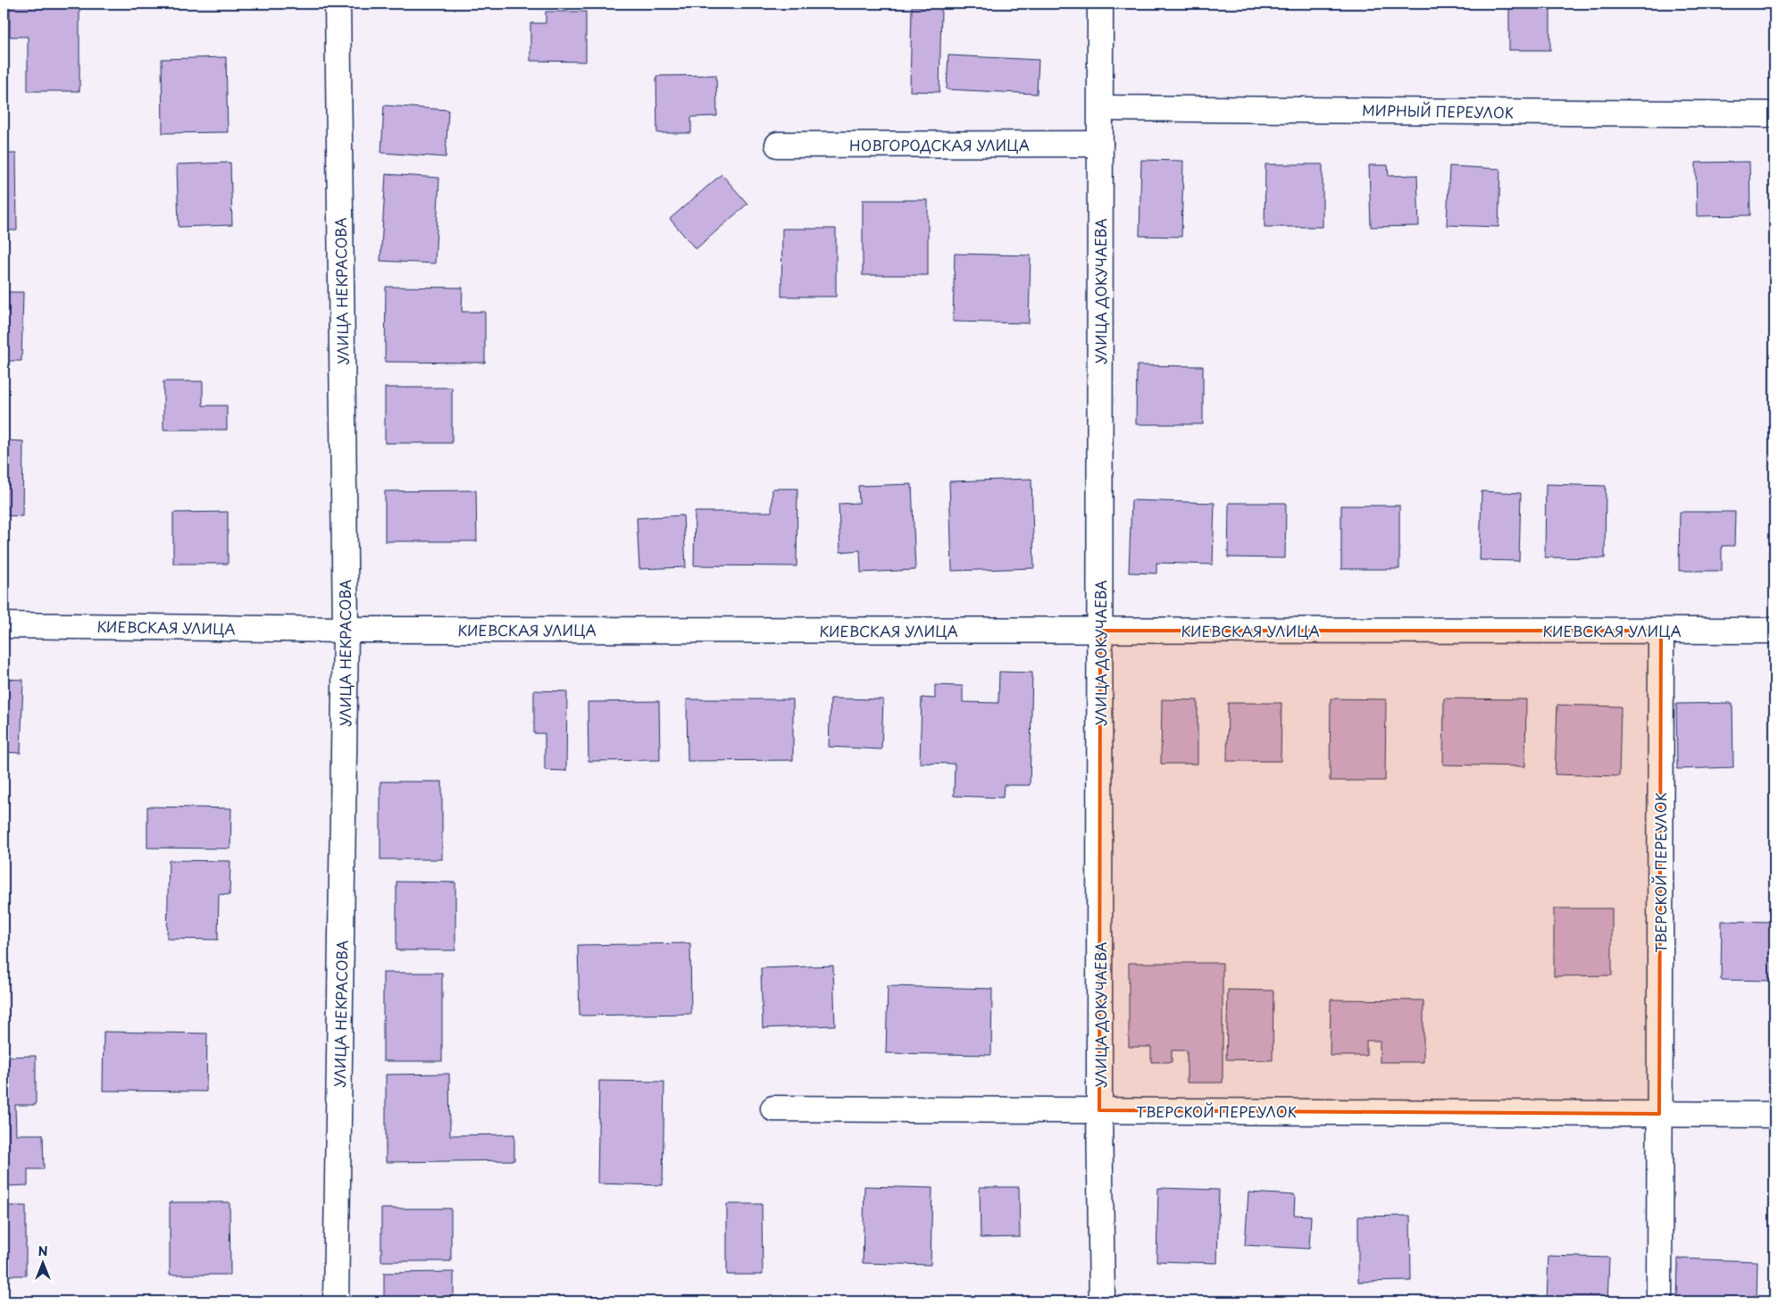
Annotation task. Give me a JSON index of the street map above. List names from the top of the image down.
{
  "streets": {
    "street": [
      "МИРНЫЙ ПЕРЕУЛОК",
      "НОВГОРОДСКАЯ УЛИЦА",
      "УЛИЦА НЕКРАСОВА",
      "УЛИЦА ДОКУЧАЕВА",
      "КИЕВСКАЯ УЛИЦА",
      "ТВЕРСКОЙ ПЕРЕУЛОК"
    ]
  },
  "crossings": [
    ["МИРНЫЙ ПЕРЕУЛОК", "УЛИЦА ДОКУЧАЕВА"],
    ["НОВГОРОДСКАЯ УЛИЦА", "УЛИЦА ДОКУЧАЕВА"],
    ["УЛИЦА НЕКРАСОВА", "КИЕВСКАЯ УЛИЦА"],
    ["УЛИЦА ДОКУЧАЕВА", "КИЕВСКАЯ УЛИЦА"],
    ["УЛИЦА ДОКУЧАЕВА", "ТВЕРСКОЙ ПЕРЕУЛОК"],
    ["КИЕВСКАЯ УЛИЦА", "ТВЕРСКОЙ ПЕРЕУЛОК"]
  ],
  "north": "top"
}
